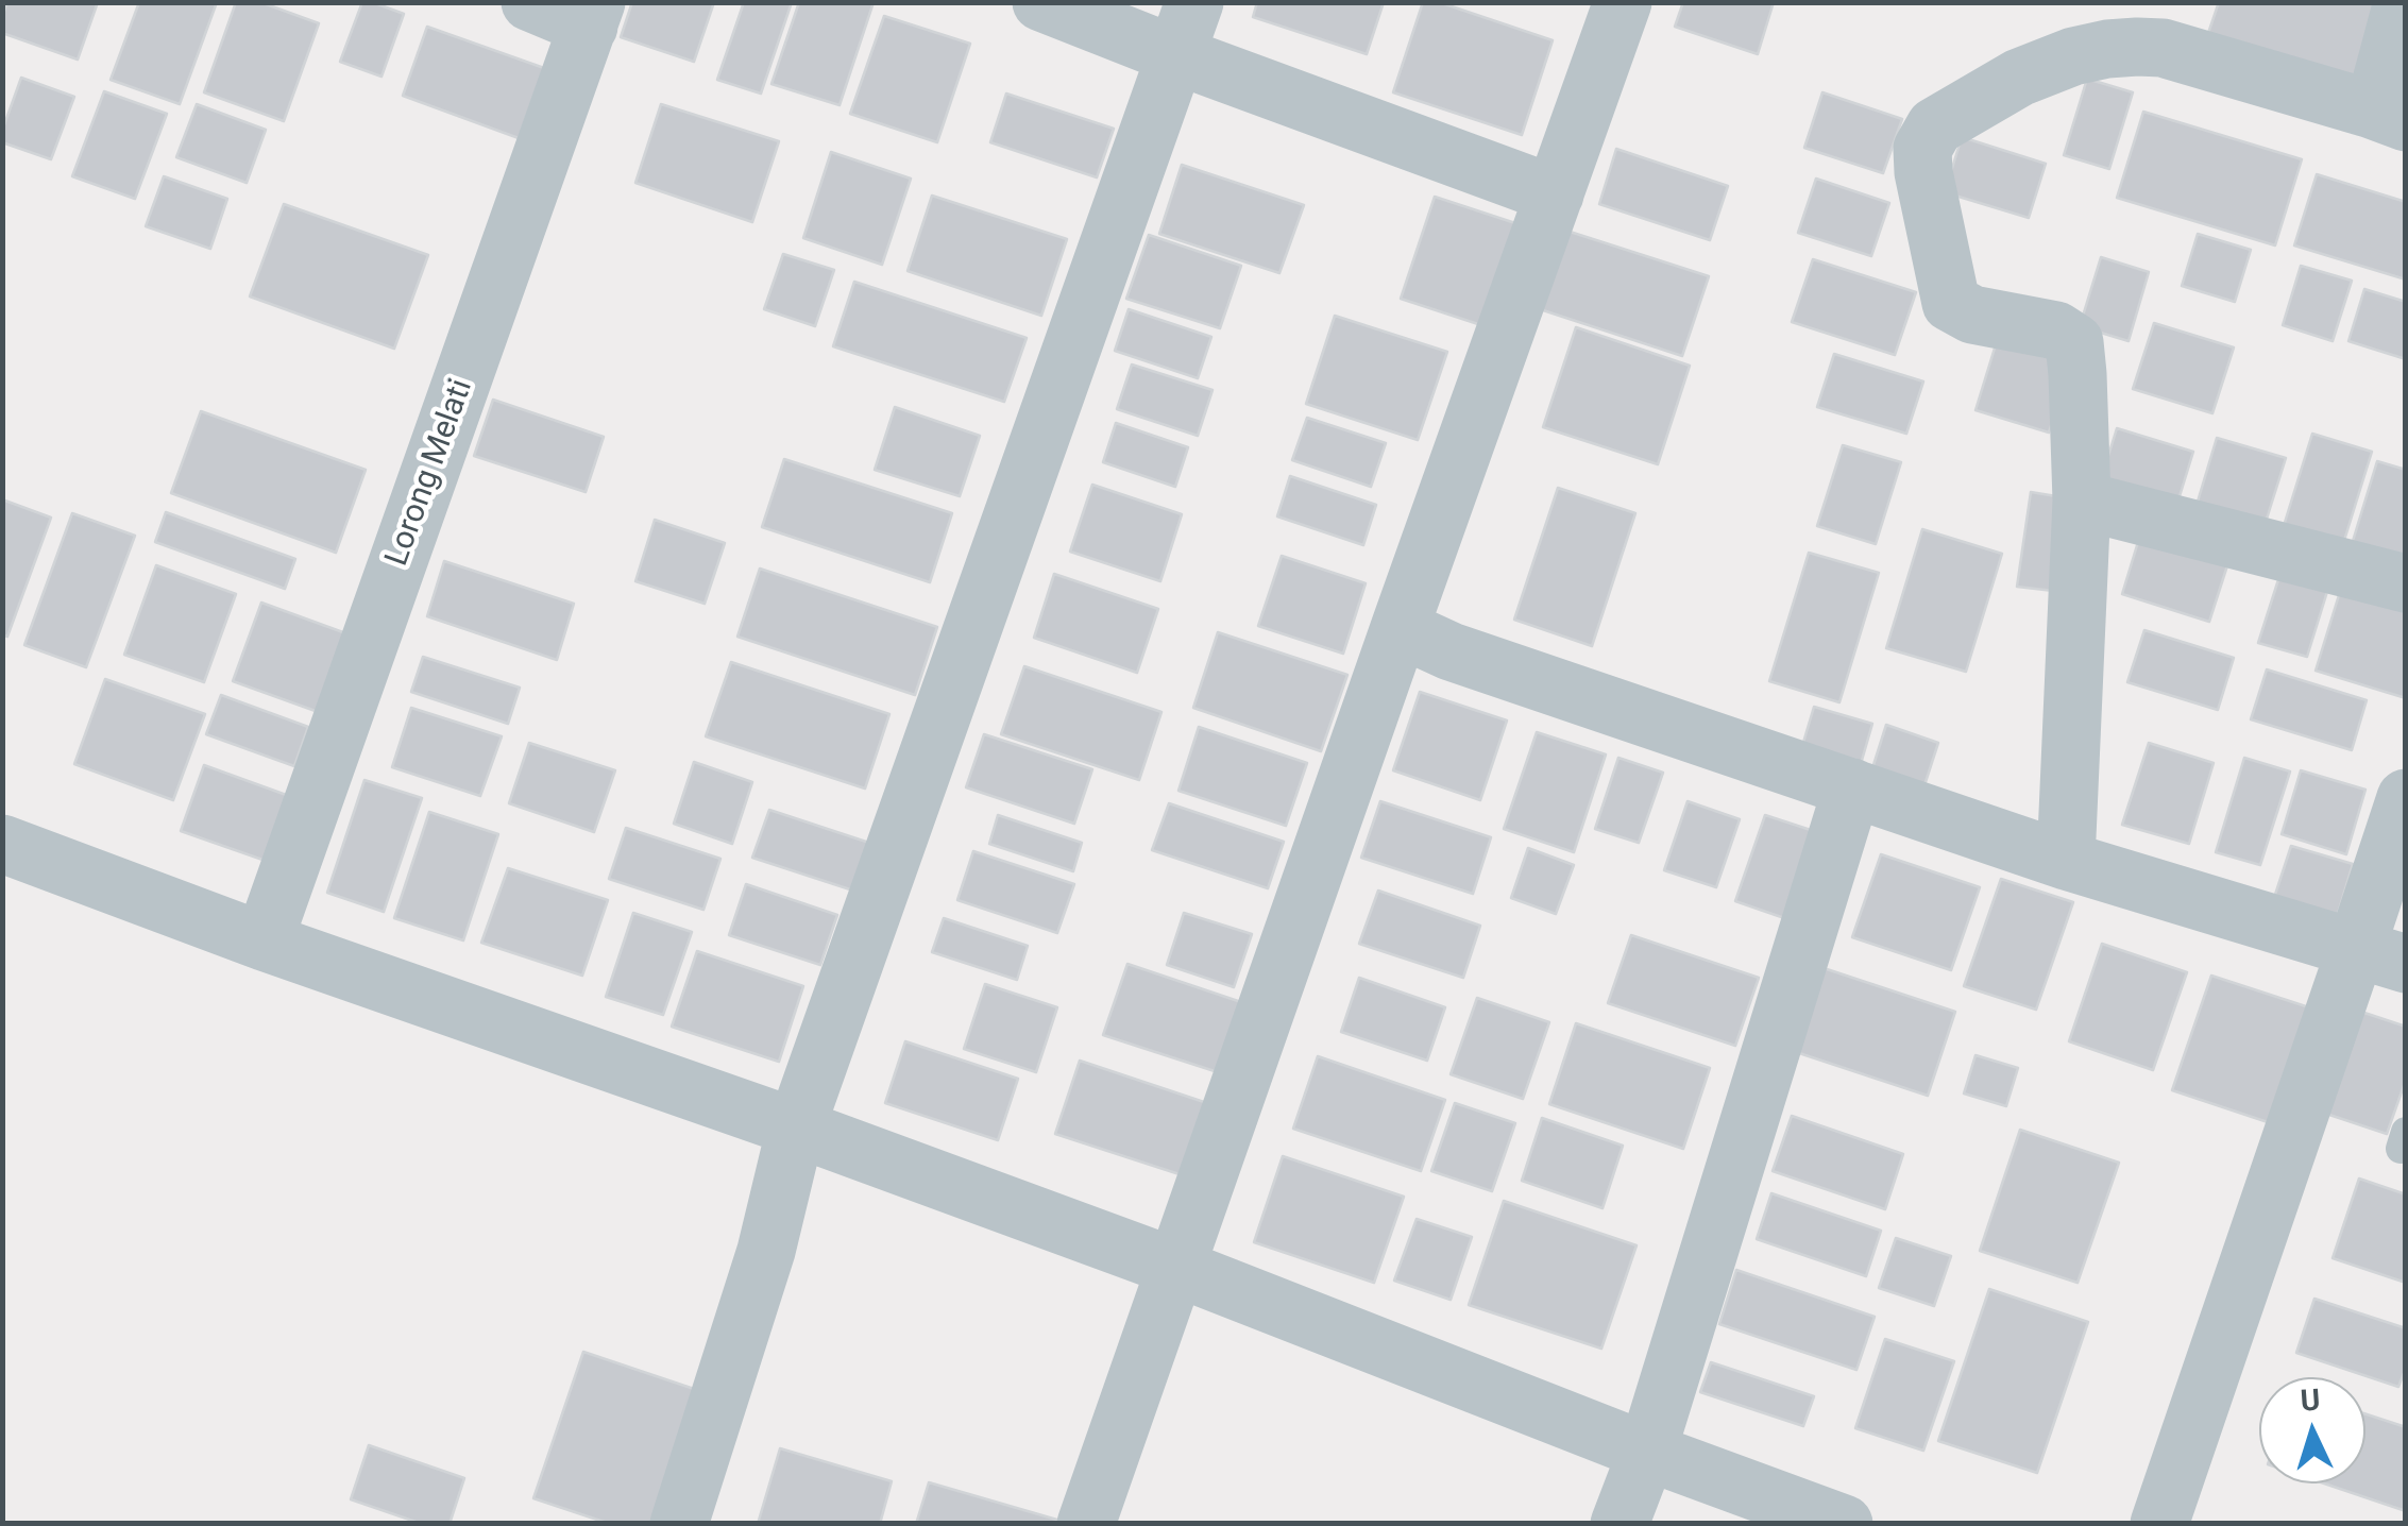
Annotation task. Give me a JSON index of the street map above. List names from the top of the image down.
{
  "streets": {
    "street": ["Lorong Melati"]
  },
  "north": "top"
}
